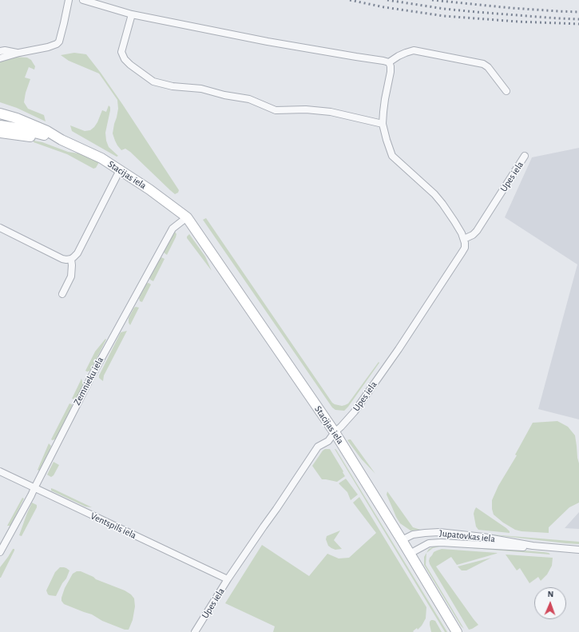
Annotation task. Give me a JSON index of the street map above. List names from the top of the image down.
{
  "streets": {
    "main road": ["Stacijas iela"],
    "street": [
      "Upes iela",
      "Zemnieku iela",
      "Ventspils iela",
      "Jupatovkas iela"
    ]
  },
  "crossings": [
    ["Stacijas iela", "Upes iela"],
    ["Stacijas iela", "Zemnieku iela"],
    ["Stacijas iela", "Jupatovkas iela"],
    ["Upes iela", "Ventspils iela"],
    ["Zemnieku iela", "Ventspils iela"]
  ],
  "north": "top"
}
